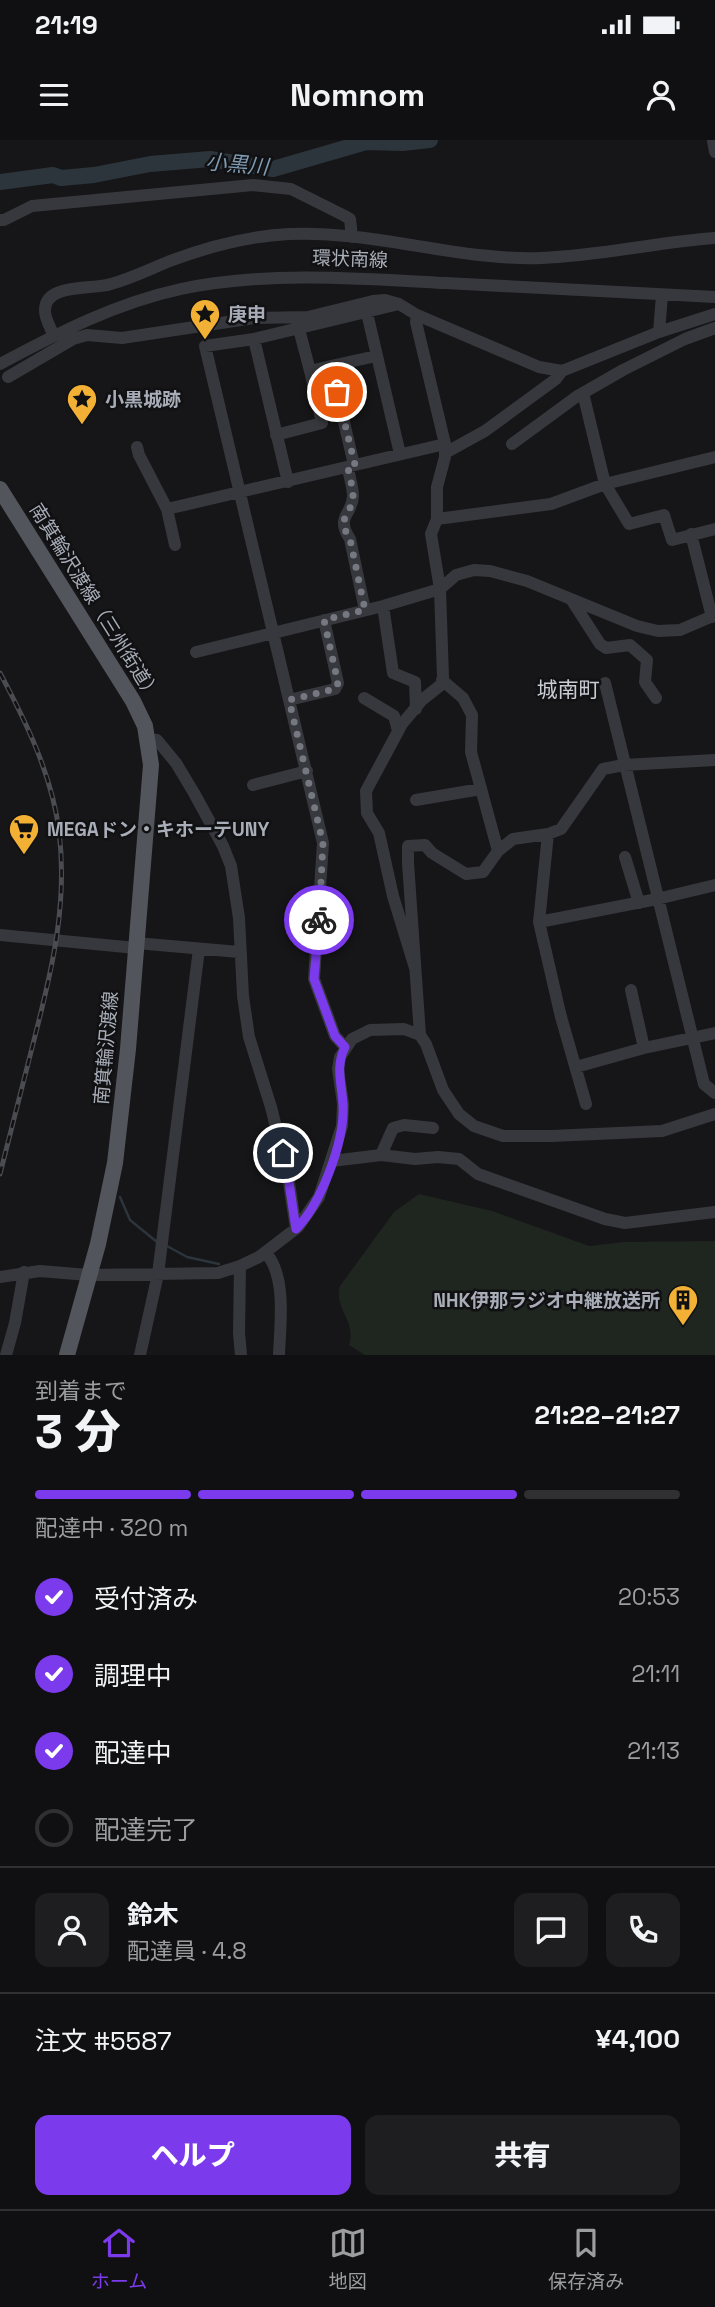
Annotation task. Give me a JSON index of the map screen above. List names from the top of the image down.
{
  "streets": {
    "main road": ["南箕輪沢渡線（三州街道）", "南箕輪沢渡線"],
    "street": ["環状南線"]
  },
  "crossings": [
    ["南箕輪沢渡線（三州街道）", "南箕輪沢渡線"]
  ],
  "districts": ["城南町"],
  "water": ["小黒川"],
  "places": {
    "place": ["庚申", "小黒城跡"],
    "supermarket": ["MEGAドン・キホーテUNY"],
    "building": ["NHK伊那ラジオ中継放送所"]
  },
  "page": {
    "status": "21:19",
    "header": "Nomnom",
    "heading": ["3 分", "到着まで", "21:22–21:27"],
    "panel": [
      "鈴木",
      "配達員 · 4.8",
      "注文 #5587",
      "¥4,100"
    ],
    "bar": "配達中 · 320 m",
    "list": [
      ["受付済み", "20:53"],
      ["調理中", "21:11"],
      ["配達中", "21:13"],
      "配達完了"
    ],
    "buttons": ["ヘルプ", "共有"],
    "tabs": ["ホーム", "地図", "保存済み"]
  }
}
